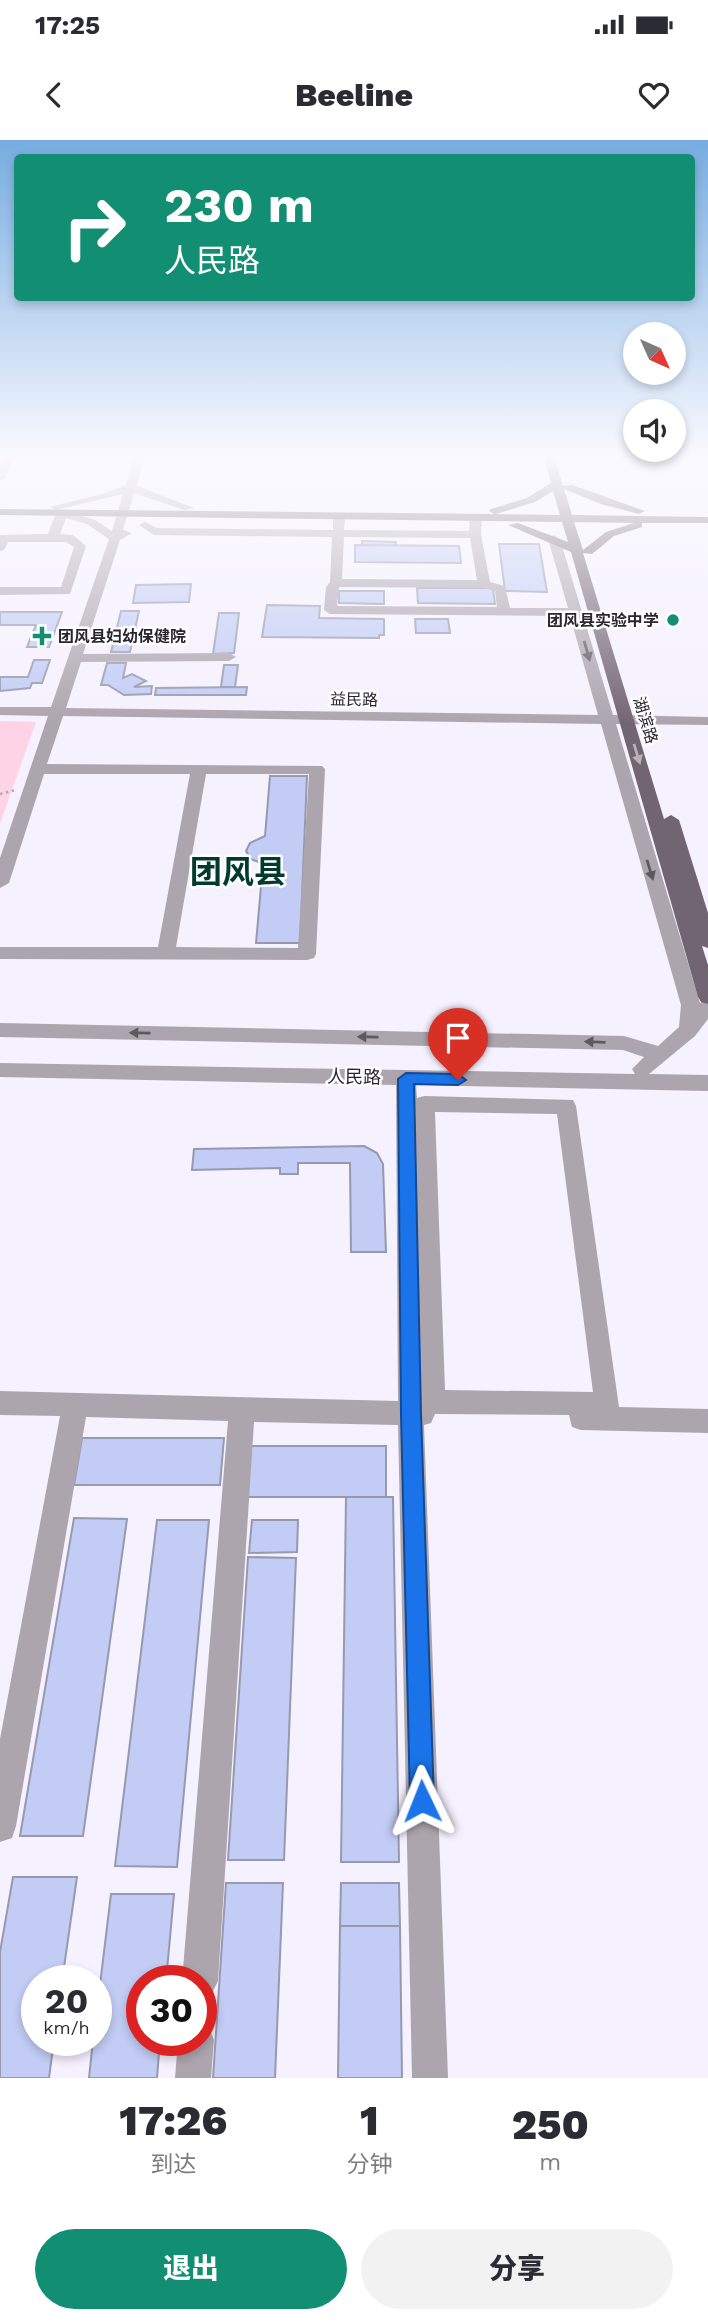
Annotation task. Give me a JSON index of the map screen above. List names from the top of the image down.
{
  "streets": {
    "main road": ["湖滨路"],
    "street": ["益民路", "人民路"]
  },
  "crossings": [
    ["益民路", "湖滨路"]
  ],
  "districts": ["团风县"],
  "places": {
    "other": ["团风县实验中学"],
    "health": ["团风县妇幼保健院"]
  },
  "north": "bottom right",
  "page": {
    "status": "17:25",
    "header": "Beeline",
    "turn": ["230 m", "人民路"],
    "speed": "20 km/h",
    "limit": "30",
    "eta": [
      "17:26",
      "到达",
      "1",
      "分钟",
      "250",
      "m"
    ],
    "buttons": ["退出", "分享"]
  }
}
